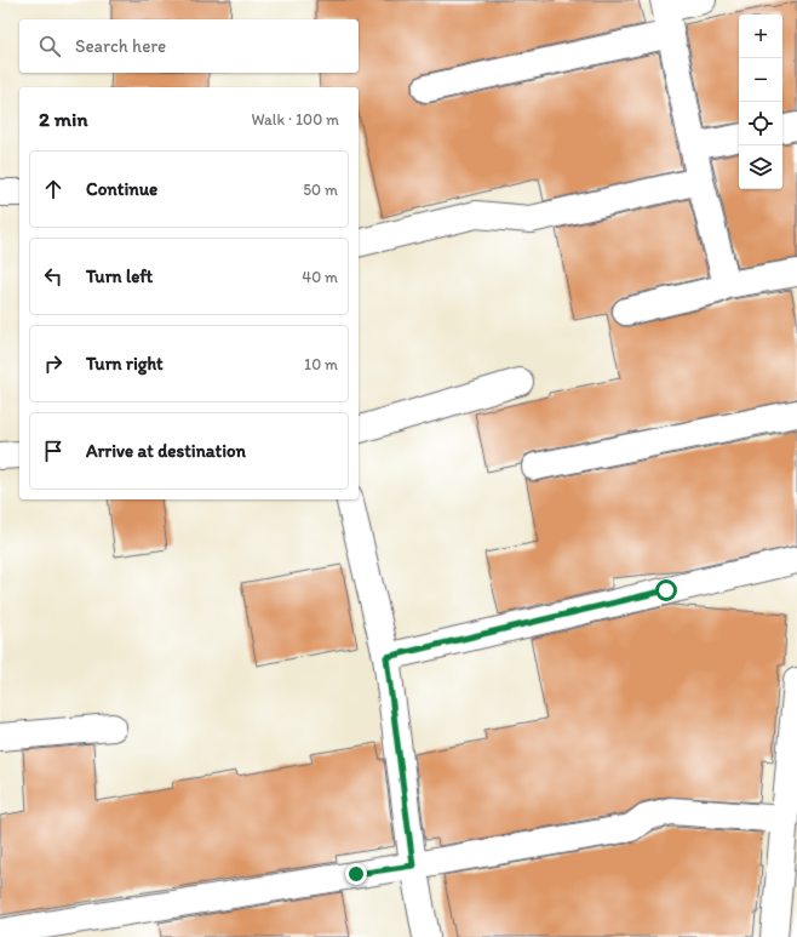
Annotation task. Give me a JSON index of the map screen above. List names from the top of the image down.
{
  "page": {
    "map_buttons": ["+", "−"],
    "search": "Search here",
    "heading": ["2 min", "Walk · 100 m"],
    "list": [
      ["Continue", "50 m"],
      ["Turn left", "40 m"],
      ["Turn right", "10 m"],
      "Arrive at destination"
    ]
  }
}
